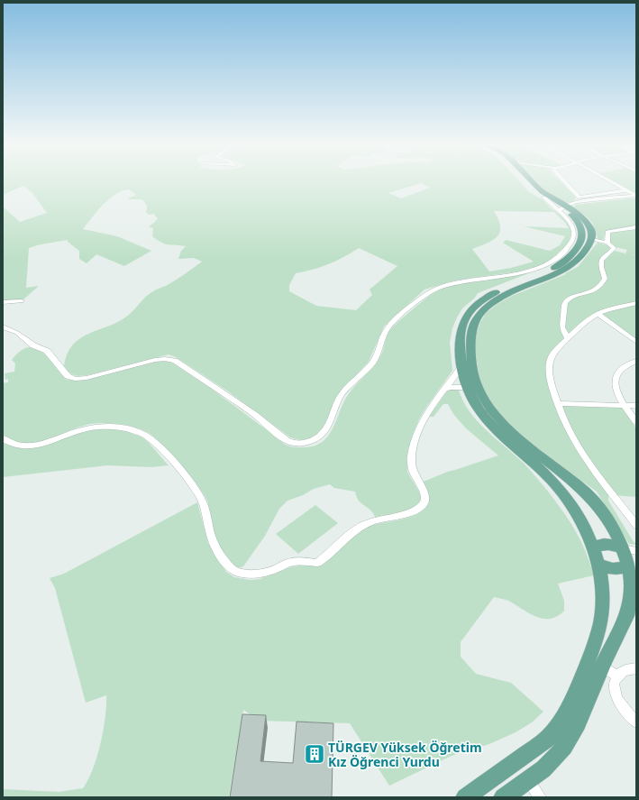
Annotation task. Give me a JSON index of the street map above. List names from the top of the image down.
{
  "places": {
    "building": ["TÜRGEV Yüksek Öğretim Kız Öğrenci Yurdu"]
  }
}
